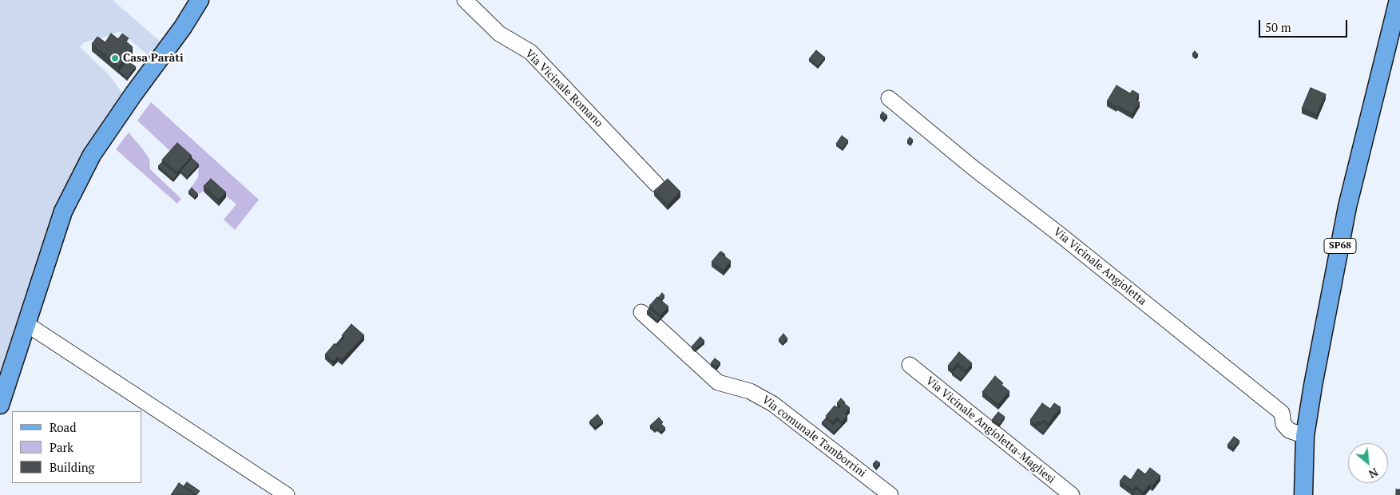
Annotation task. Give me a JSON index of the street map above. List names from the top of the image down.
{
  "streets": {
    "main road": ["SP68"],
    "street": [
      "Via Vicinale Romano",
      "Via Vicinale Angioletta",
      "Via Vicinale Angioletta-Magliesi",
      "Via comunale Tamborrini"
    ]
  },
  "crossings": [
    ["SP68", "Via Vicinale Angioletta"]
  ],
  "places": ["Casa Paràti"],
  "legend": ["Road", "Park", "Building"],
  "scale_bar": "50 m",
  "north": "bottom right"
}
